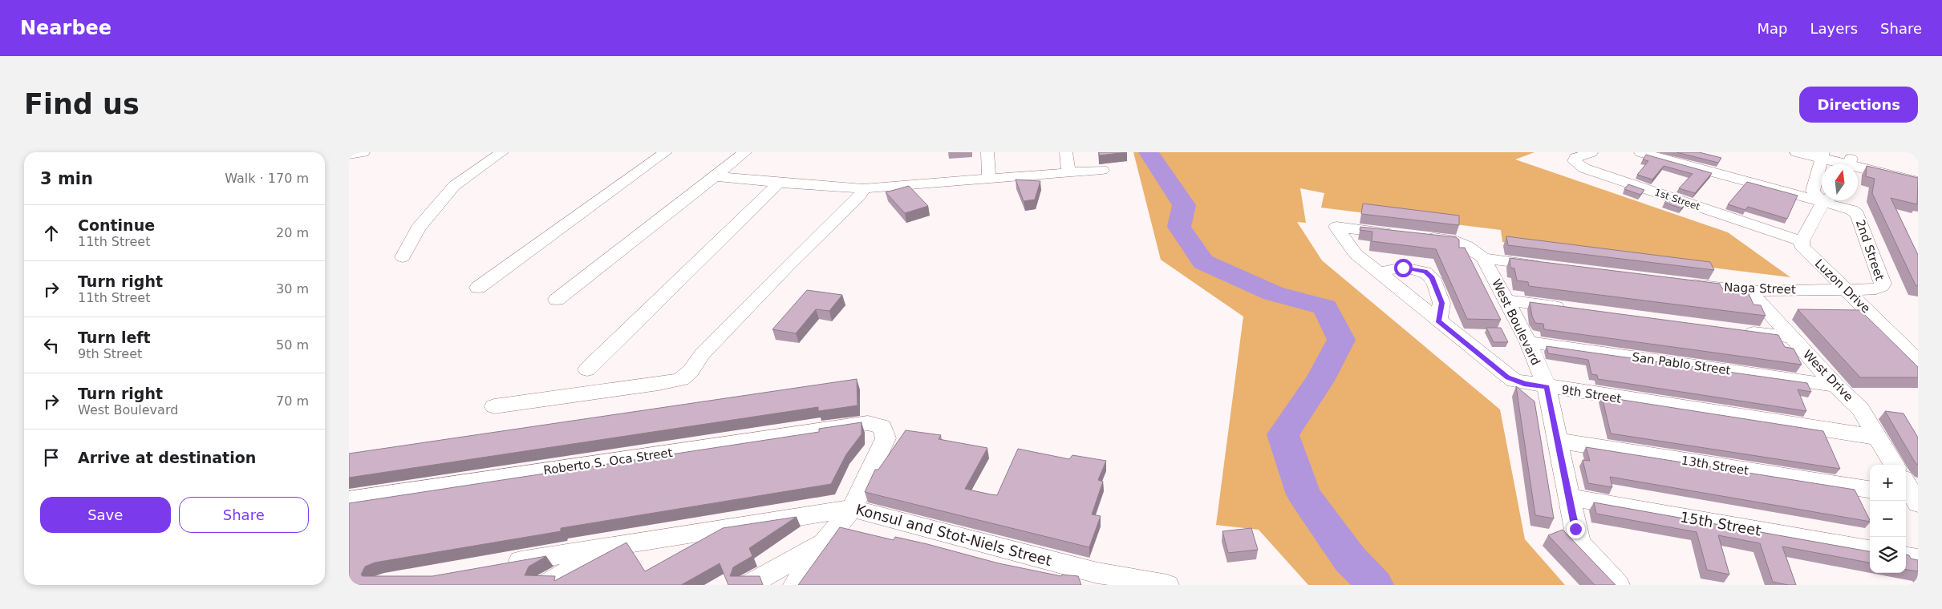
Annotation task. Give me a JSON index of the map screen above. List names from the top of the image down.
{
  "streets": {
    "street": [
      "1st Street",
      "2nd Street",
      "Luzon Drive",
      "Naga Street",
      "West Boulevard",
      "San Pablo Street",
      "West Drive",
      "9th Street",
      "Roberto S. Oca Street",
      "13th Street",
      "15th Street",
      "Konsul and Stot-Niels Street"
    ]
  },
  "crossings": [
    ["1st Street", "Luzon Drive"],
    ["2nd Street", "Luzon Drive"],
    ["2nd Street", "Naga Street"],
    ["Luzon Drive", "Naga Street"],
    ["Naga Street", "West Drive"],
    ["West Boulevard", "San Pablo Street"],
    ["West Boulevard", "9th Street"],
    ["West Boulevard", "13th Street"],
    ["West Boulevard", "15th Street"],
    ["San Pablo Street", "West Drive"],
    ["West Drive", "9th Street"],
    ["Roberto S. Oca Street", "Konsul and Stot-Niels Street"]
  ],
  "north": "top",
  "page": {
    "header": "Nearbee",
    "nav": ["Map", "Layers", "Share"],
    "buttons": [
      "Directions",
      ["Save", "Share"]
    ],
    "title": "Find us",
    "heading": ["3 min", "Walk · 170 m"],
    "list": [
      ["Continue", "11th Street", "20 m"],
      ["Turn right", "11th Street", "30 m"],
      ["Turn left", "9th Street", "50 m"],
      ["Turn right", "West Boulevard", "70 m"],
      "Arrive at destination"
    ],
    "map_buttons": ["+", "−"]
  }
}
